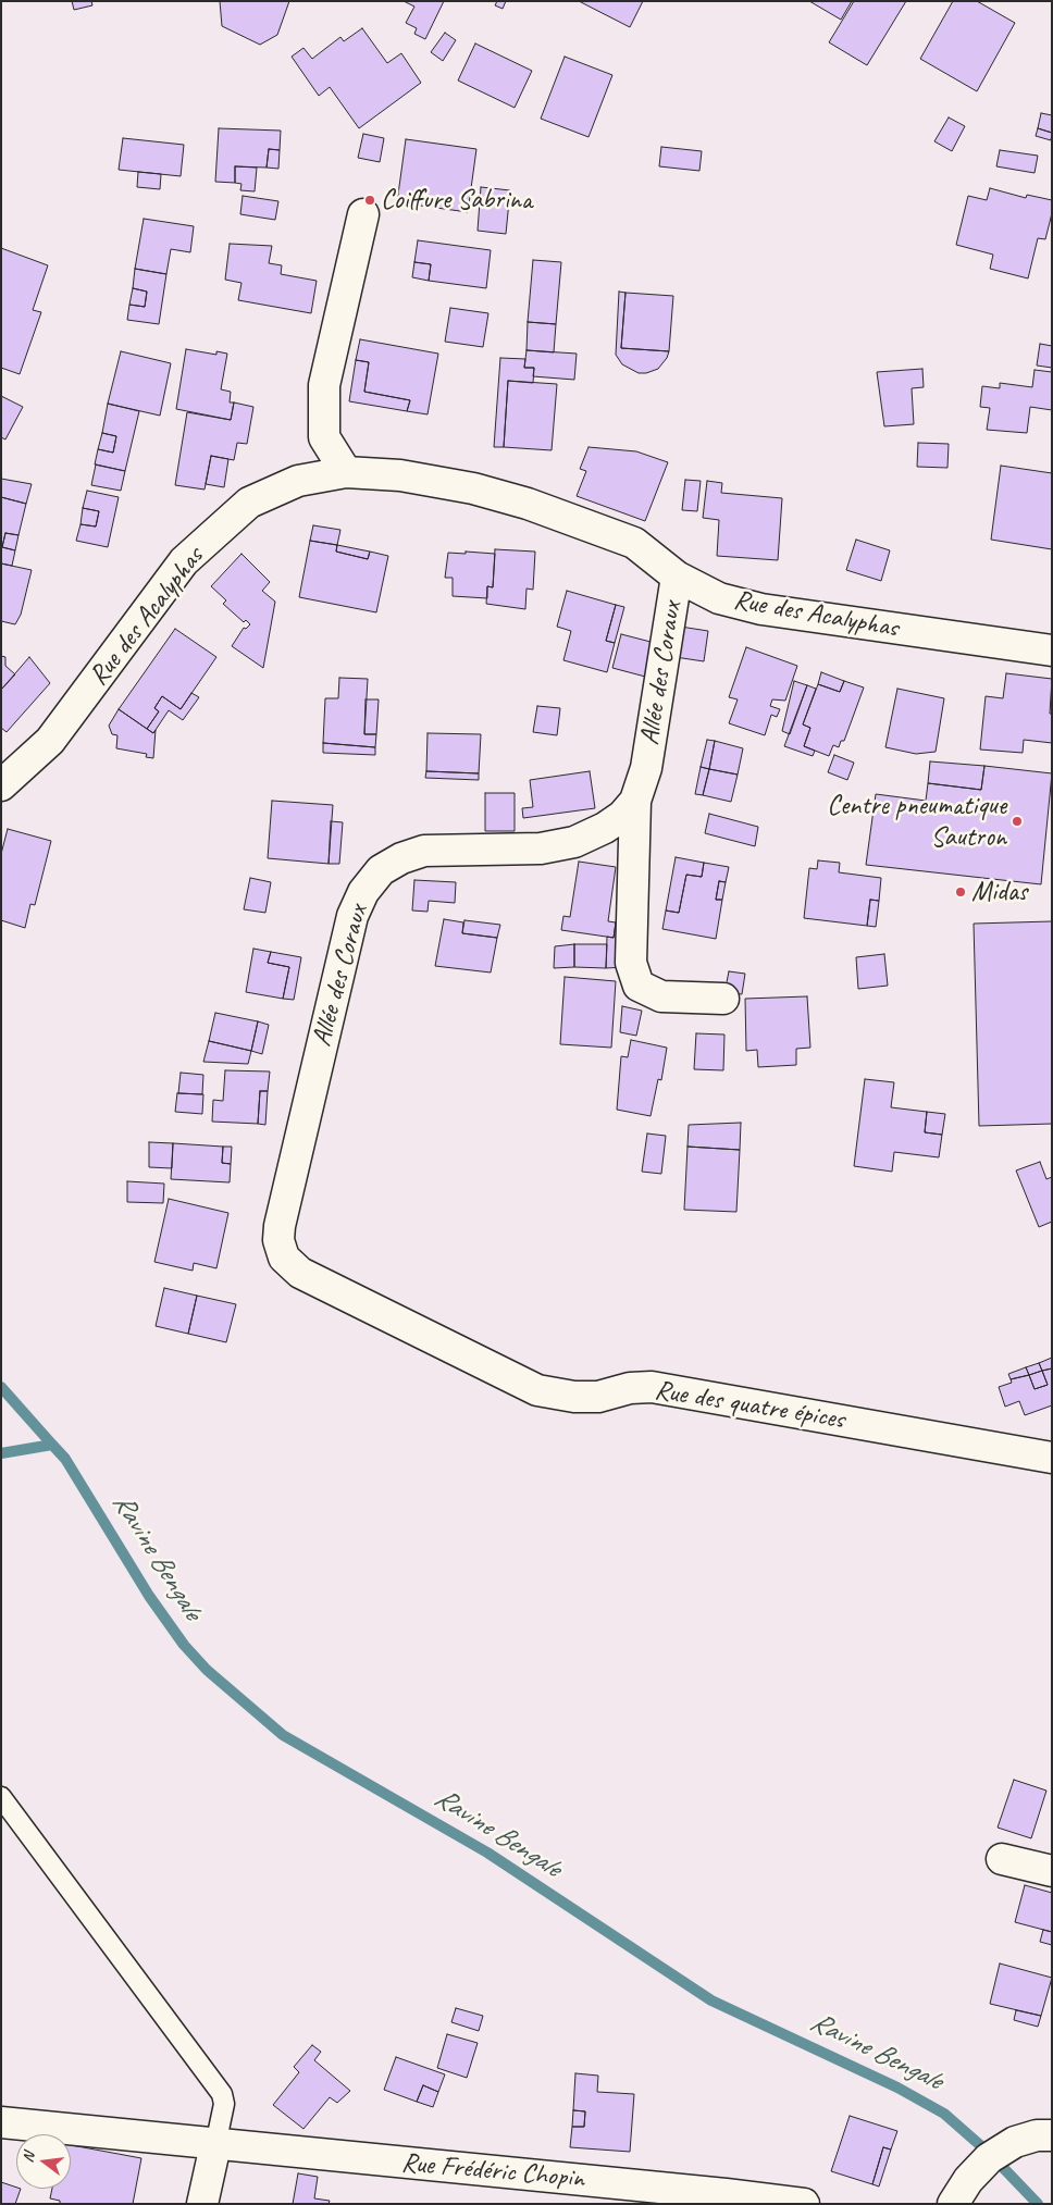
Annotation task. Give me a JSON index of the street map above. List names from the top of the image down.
{
  "streets": {
    "street": [
      "Rue des Acalyphas",
      "Allée des Coraux",
      "Rue des quatre épices",
      "Rue Frédéric Chopin"
    ]
  },
  "crossings": [
    ["Rue des Acalyphas", "Allée des Coraux"],
    ["Allée des Coraux", "Rue des quatre épices"]
  ],
  "water": ["Ravine Bengale"],
  "places": ["Coiffure Sabrina", "Centre pneumatique Sautron", "Midas"],
  "north": "left"
}
